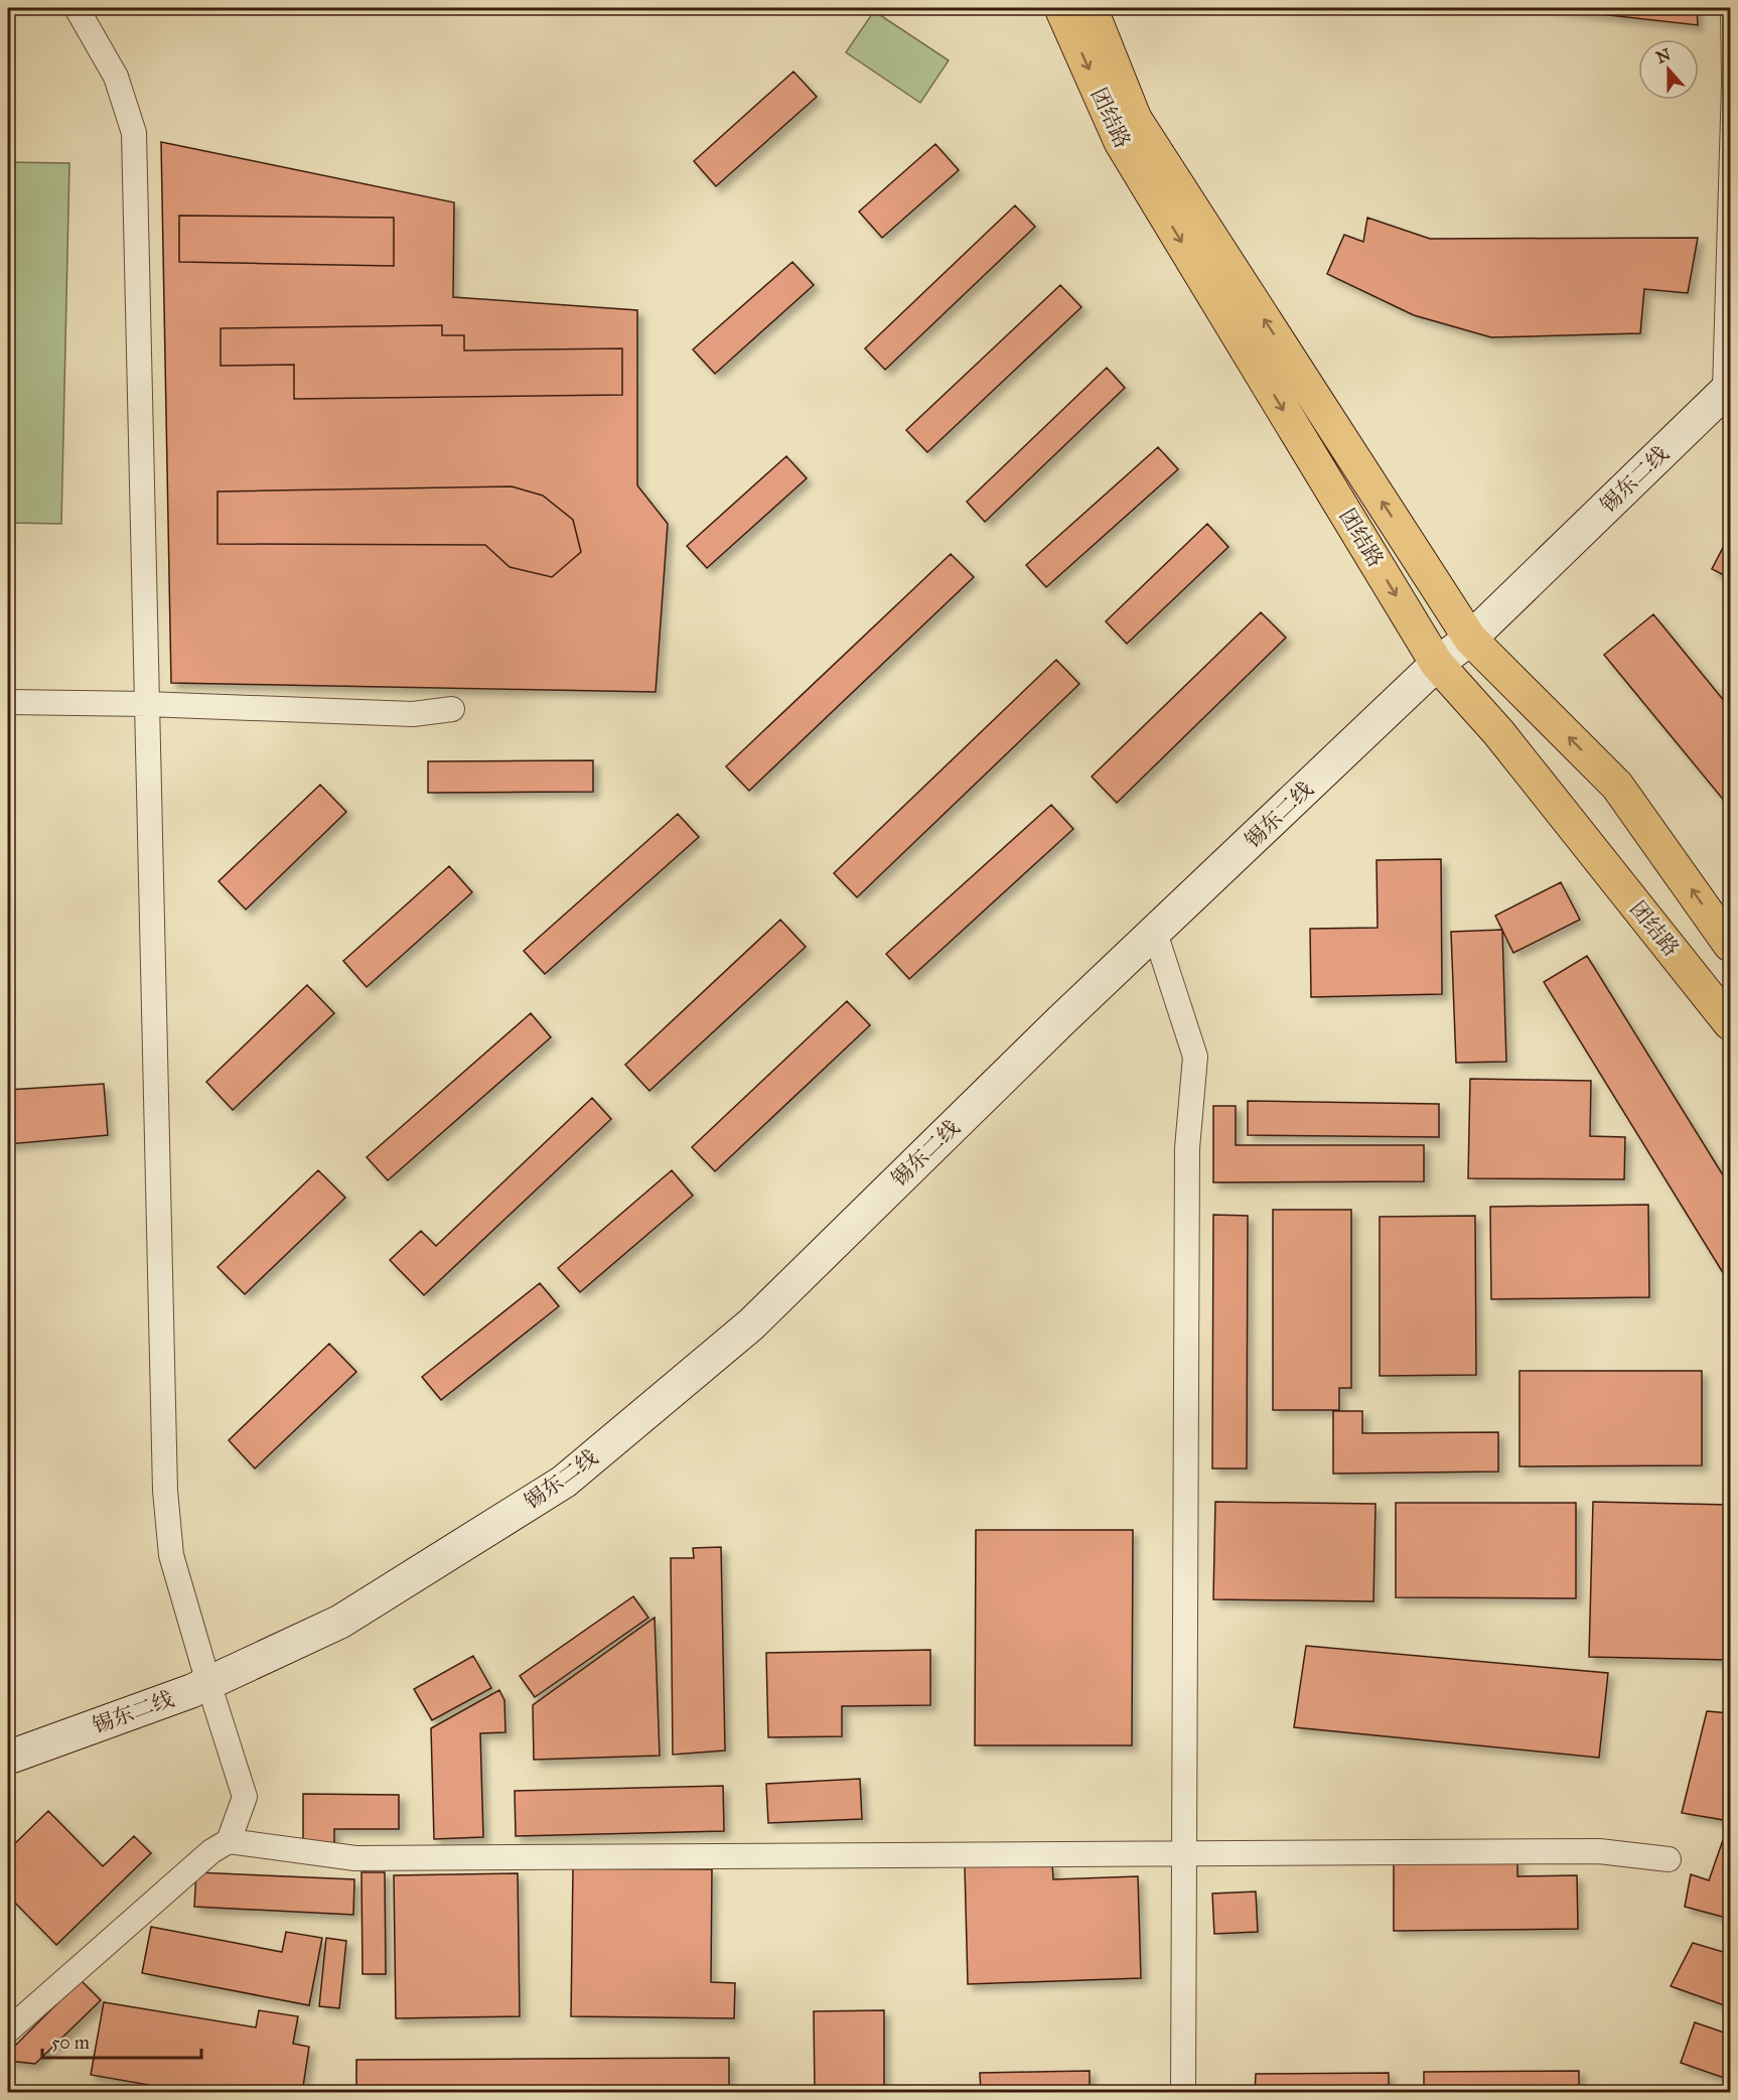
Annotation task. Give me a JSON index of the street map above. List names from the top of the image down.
{
  "streets": {
    "main road": ["团结路", "锡东二线"]
  },
  "crossings": [
    ["团结路", "锡东二线"]
  ],
  "scale_bar": "50 m",
  "north": "top"
}
